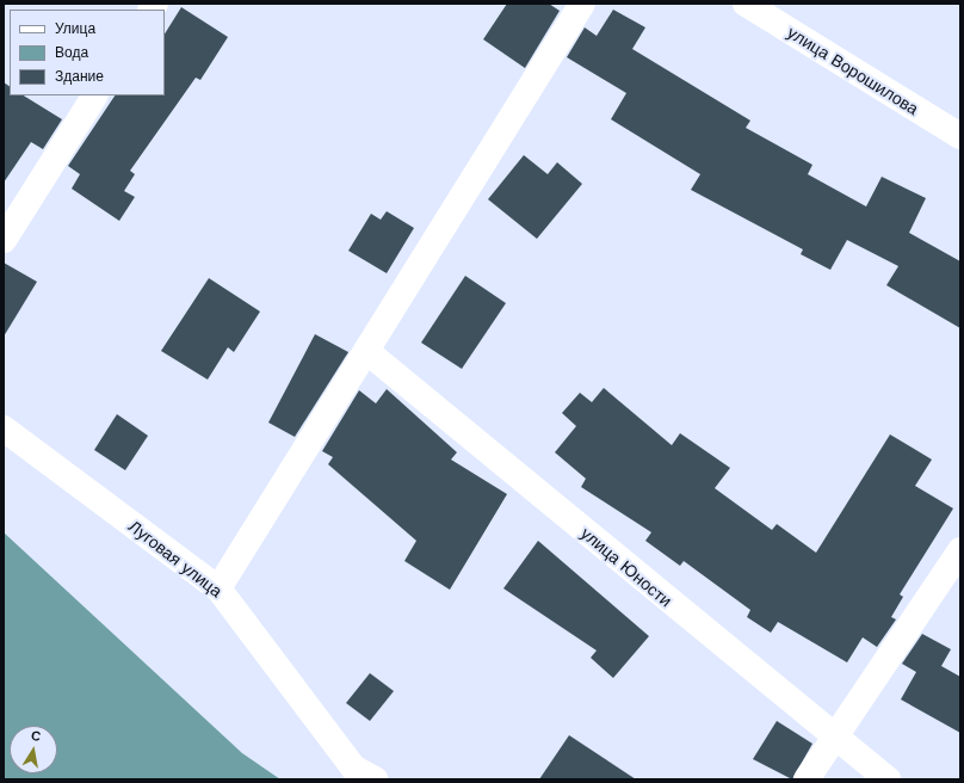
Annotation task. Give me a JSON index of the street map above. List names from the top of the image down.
{
  "streets": {
    "street": ["улица Ворошилова", "Луговая улица", "улица Юности"]
  },
  "legend": ["Улица", "Вода", "Здание"],
  "north": "top"
}
